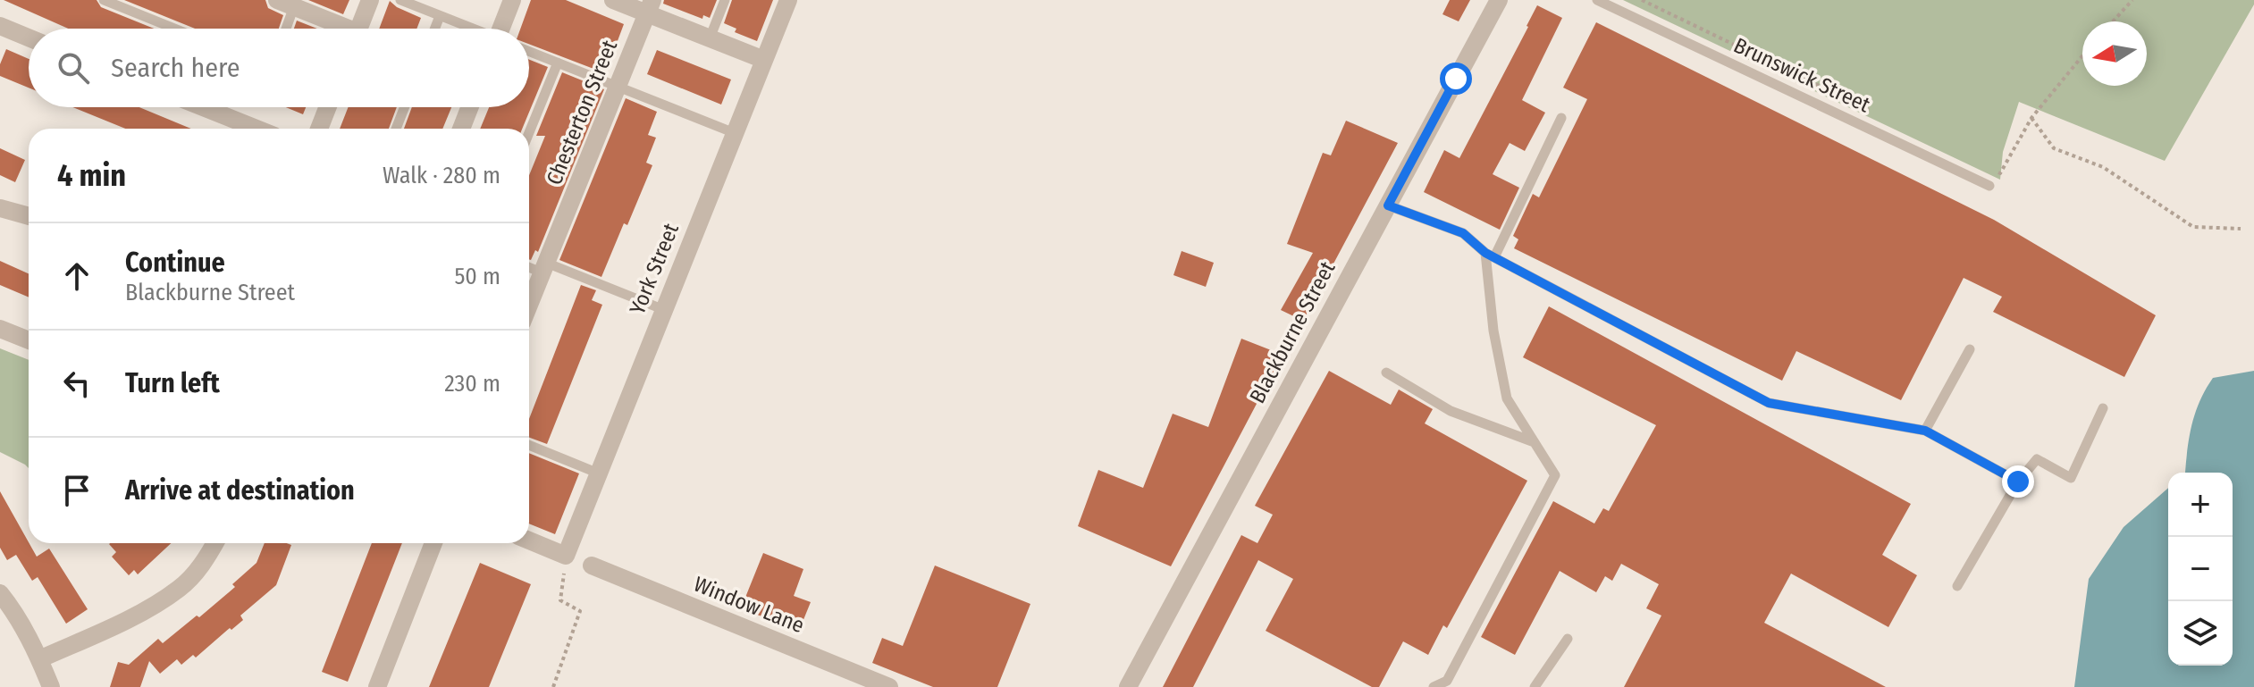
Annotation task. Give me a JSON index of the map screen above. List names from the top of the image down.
{
  "streets": {
    "street": [
      "Chesterton Street",
      "York Street",
      "Blackburne Street",
      "Window Lane"
    ],
    "lane": ["Brunswick Street"]
  },
  "north": "left",
  "page": {
    "search": "Search here",
    "heading": ["4 min", "Walk · 280 m"],
    "list": [
      ["Continue", "Blackburne Street", "50 m"],
      ["Turn left", "230 m"],
      "Arrive at destination"
    ],
    "map_buttons": ["+", "−"]
  }
}
